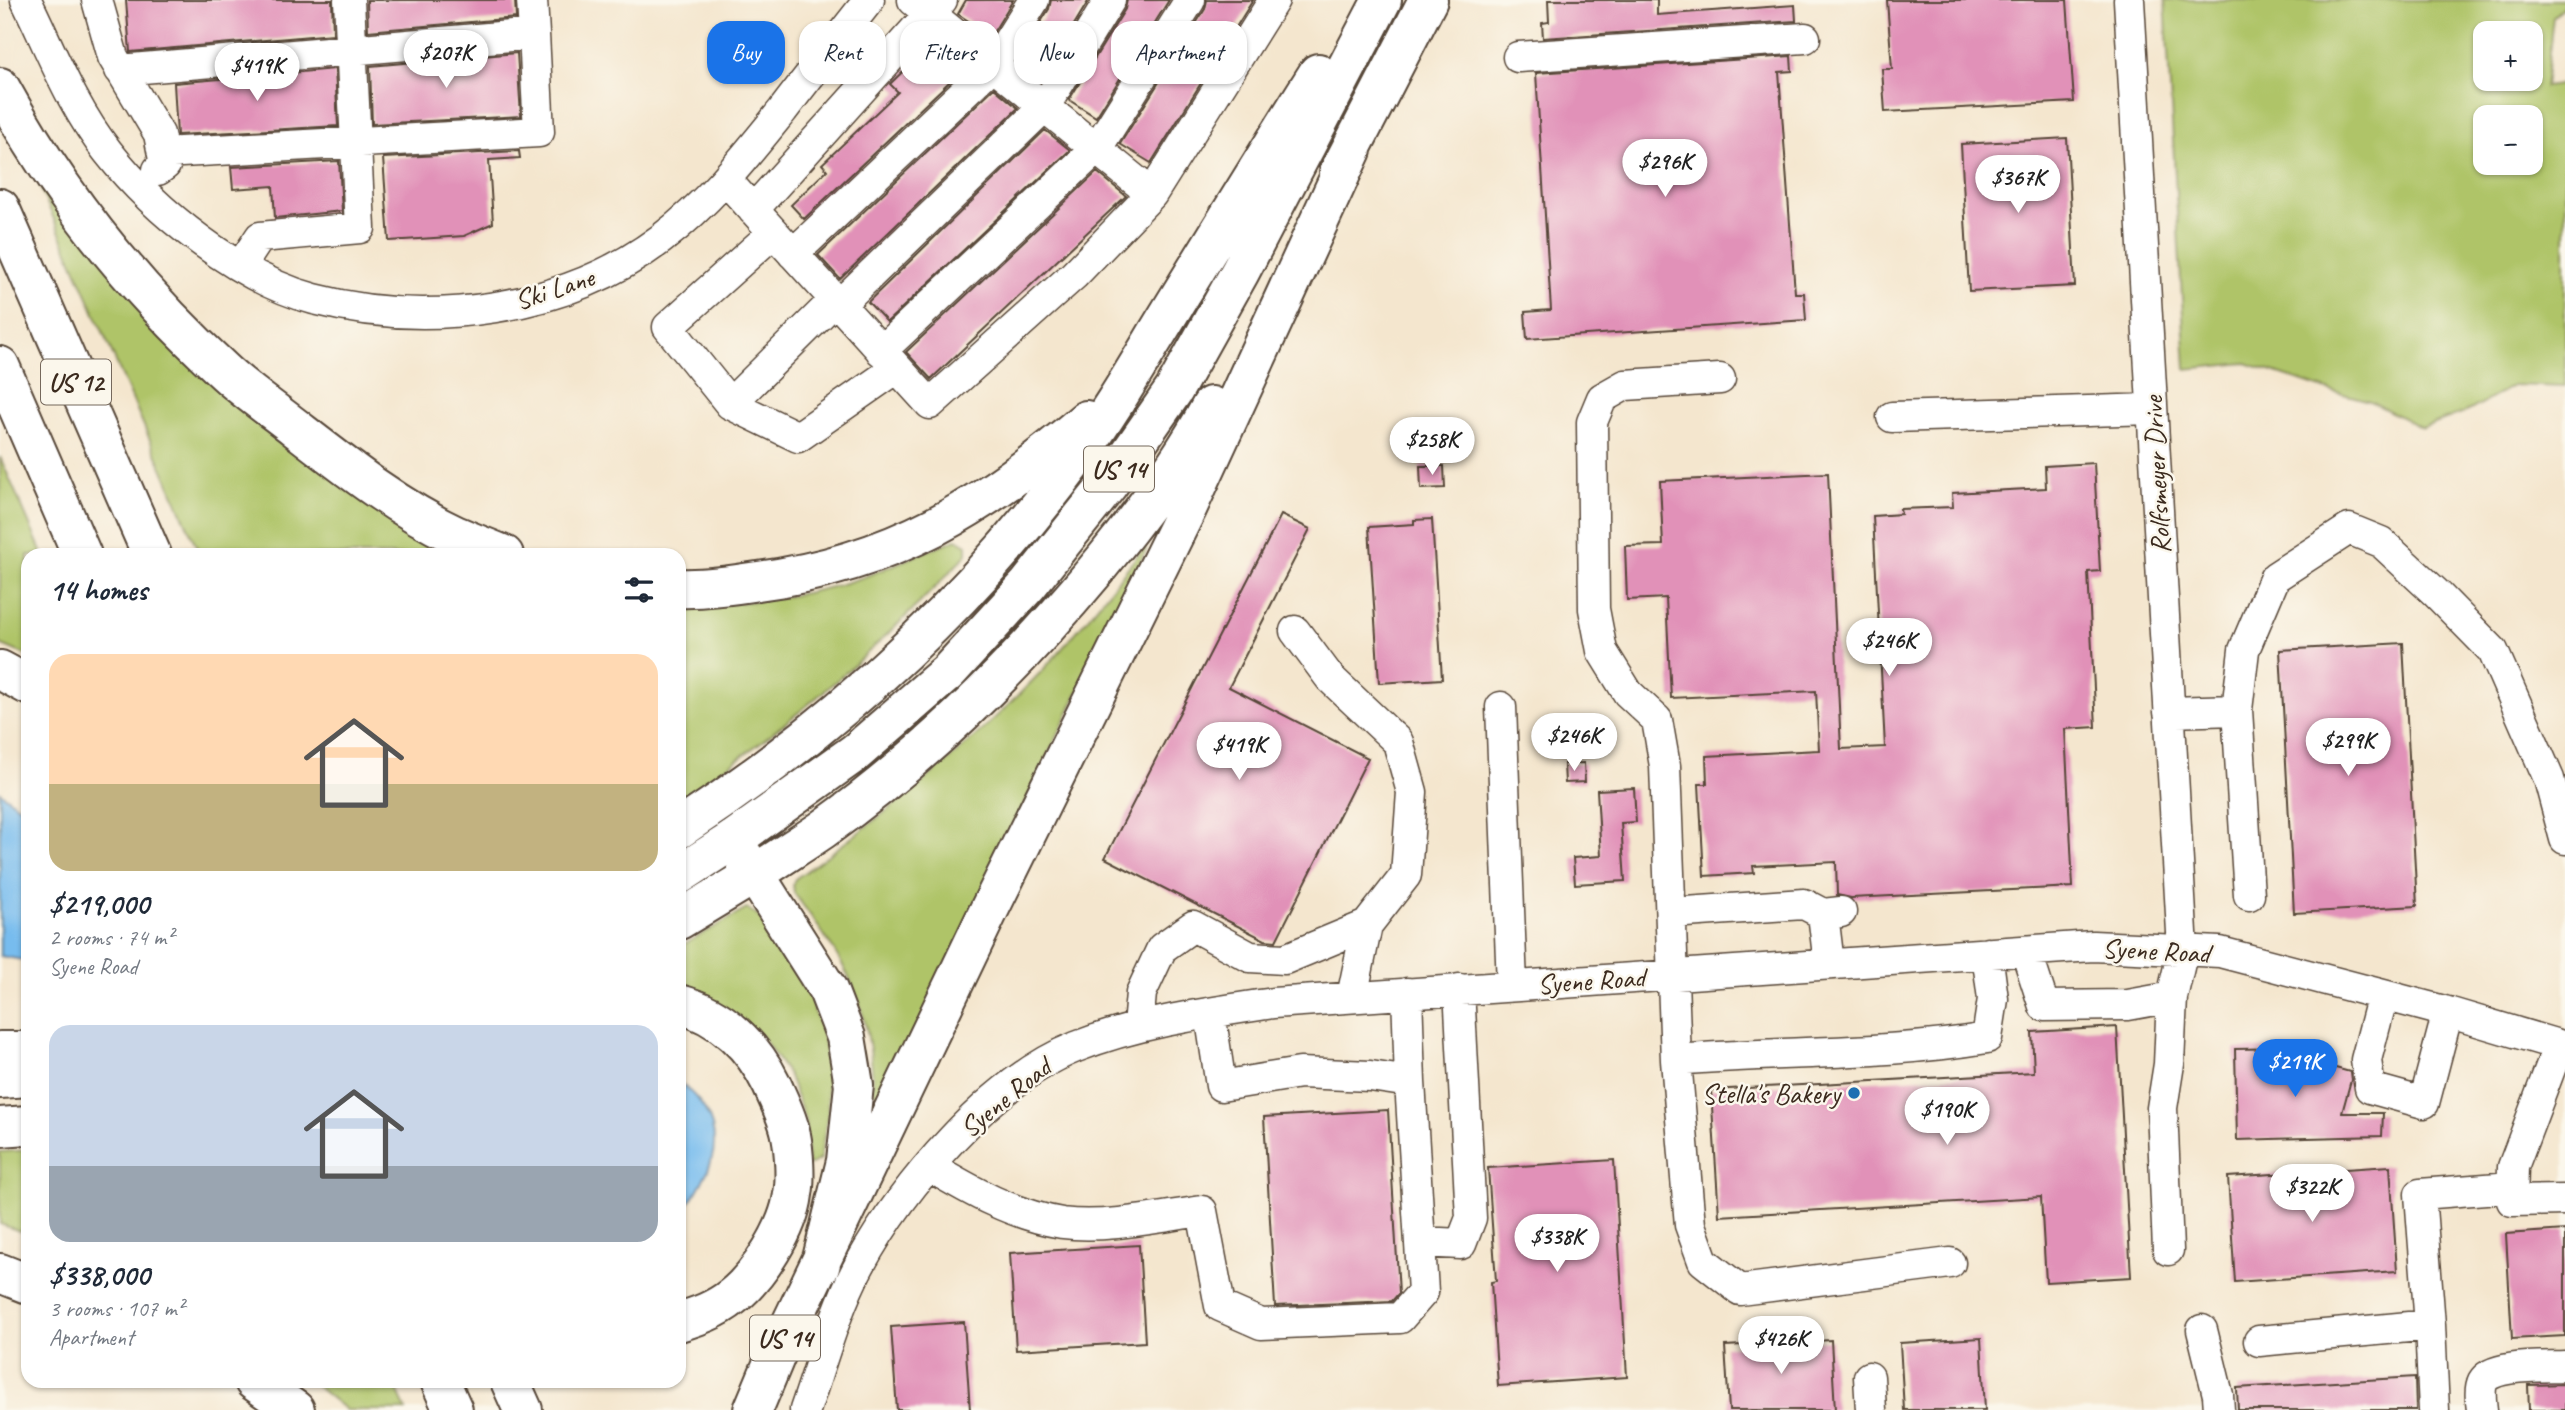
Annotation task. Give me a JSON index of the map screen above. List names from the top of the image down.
{
  "streets": {
    "main road": ["US 12", "US 14"],
    "street": ["Ski Lane", "Rolfsmeyer Drive", "Syene Road"]
  },
  "crossings": [
    ["Rolfsmeyer Drive", "Syene Road"]
  ],
  "places": ["Stella's Bakery"],
  "page": {
    "map_buttons": ["+", "−"],
    "chip": [
      "Buy",
      "Rent",
      "Filters",
      "New",
      "Apartment"
    ],
    "price": [
      "$207K",
      "$419K",
      "$296K",
      "$367K",
      "$258K",
      "$246K",
      "$246K",
      "$299K",
      "$419K",
      "$219K",
      "$190K",
      "$322K",
      "$338K",
      "$426K"
    ],
    "heading": "14 homes",
    "list": [
      {
        "name": "$219,000",
        "note": "2 rooms · 74 m² · Syene Road"
      },
      {
        "name": "$338,000",
        "note": "3 rooms · 107 m² · Apartment"
      }
    ]
  }
}
